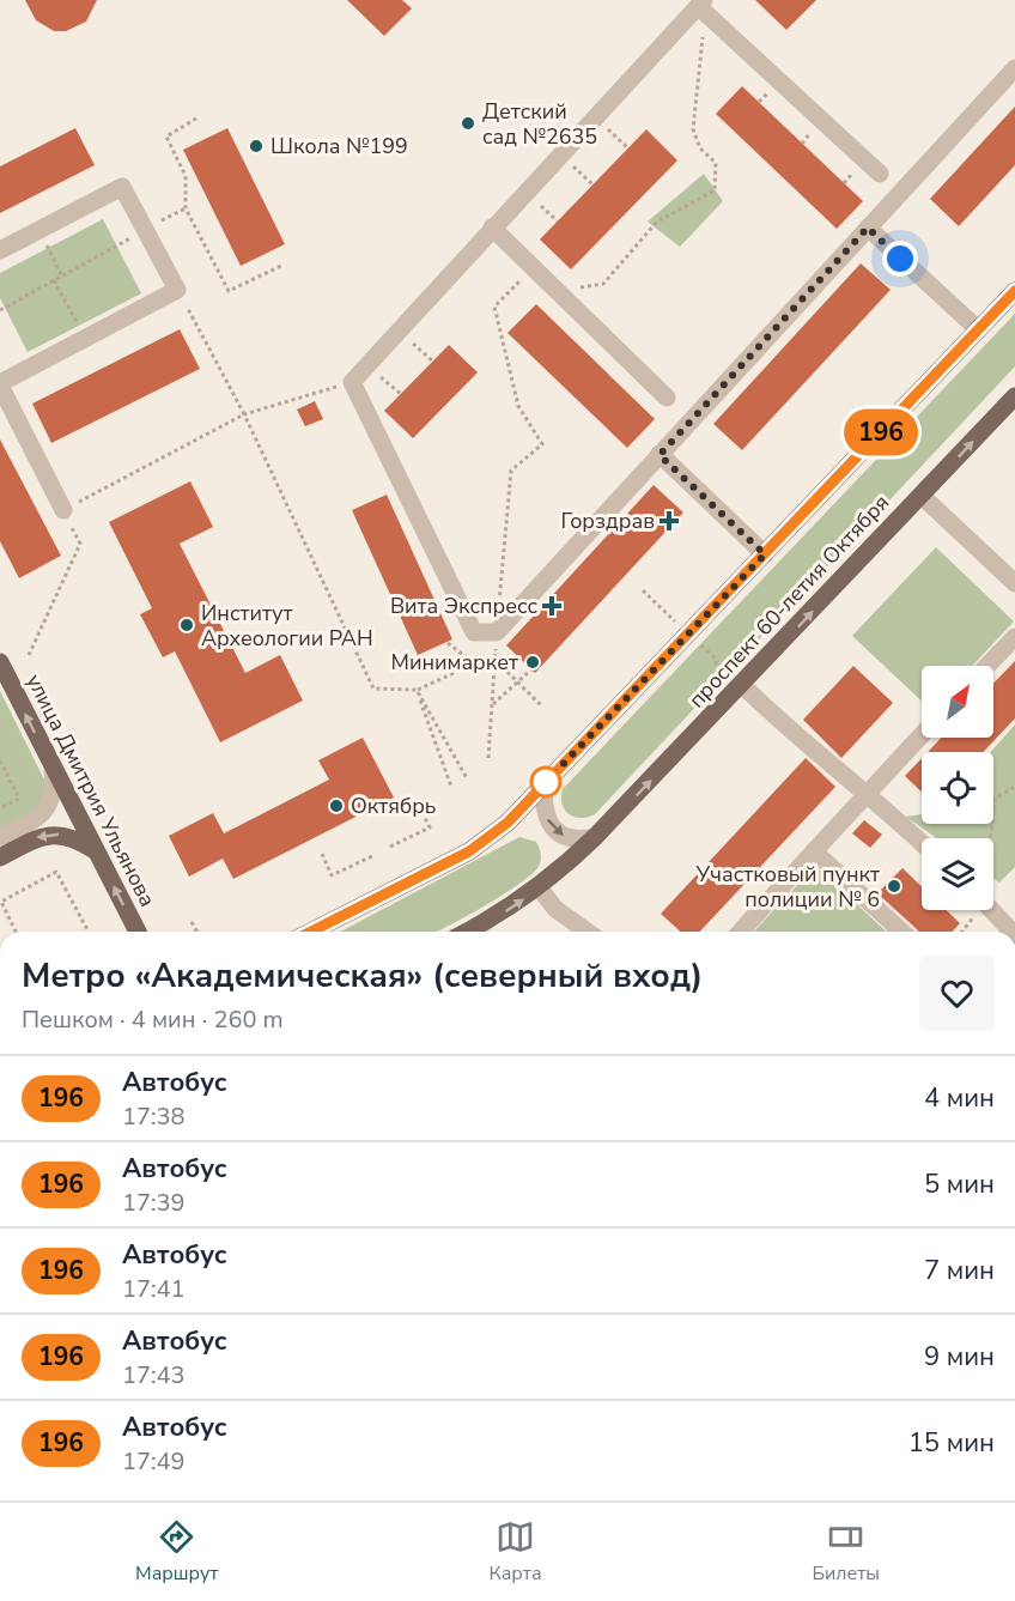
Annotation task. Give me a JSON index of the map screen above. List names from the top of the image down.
{
  "streets": {
    "main road": ["проспект 60-летия Октября", "улица Дмитрия Ульянова"]
  },
  "one_way": ["улица Дмитрия Ульянова"],
  "places": {
    "other": [
      "Детский сад №2635",
      "Школа №199",
      "Институт Археологии РАН",
      "Минимаркет",
      "Октябрь",
      "Участковый пункт полиции № 6"
    ],
    "health": ["Горздрав", "Вита Экспресс"]
  },
  "lines": ["bus line 196"],
  "north": "top right",
  "page": {
    "on_map": "196",
    "heading": ["Метро «Академическая» (северный вход)", "Пешком · 4 мин · 260 m"],
    "list": [
      {
        "mark": "196",
        "name": "Автобус",
        "note": "17:38",
        "value": "4 мин"
      },
      {
        "mark": "196",
        "name": "Автобус",
        "note": "17:39",
        "value": "5 мин"
      },
      {
        "mark": "196",
        "name": "Автобус",
        "note": "17:41",
        "value": "7 мин"
      },
      {
        "mark": "196",
        "name": "Автобус",
        "note": "17:43",
        "value": "9 мин"
      },
      {
        "mark": "196",
        "name": "Автобус",
        "note": "17:49",
        "value": "15 мин"
      }
    ],
    "tabs": ["Маршрут", "Карта", "Билеты"]
  }
}
